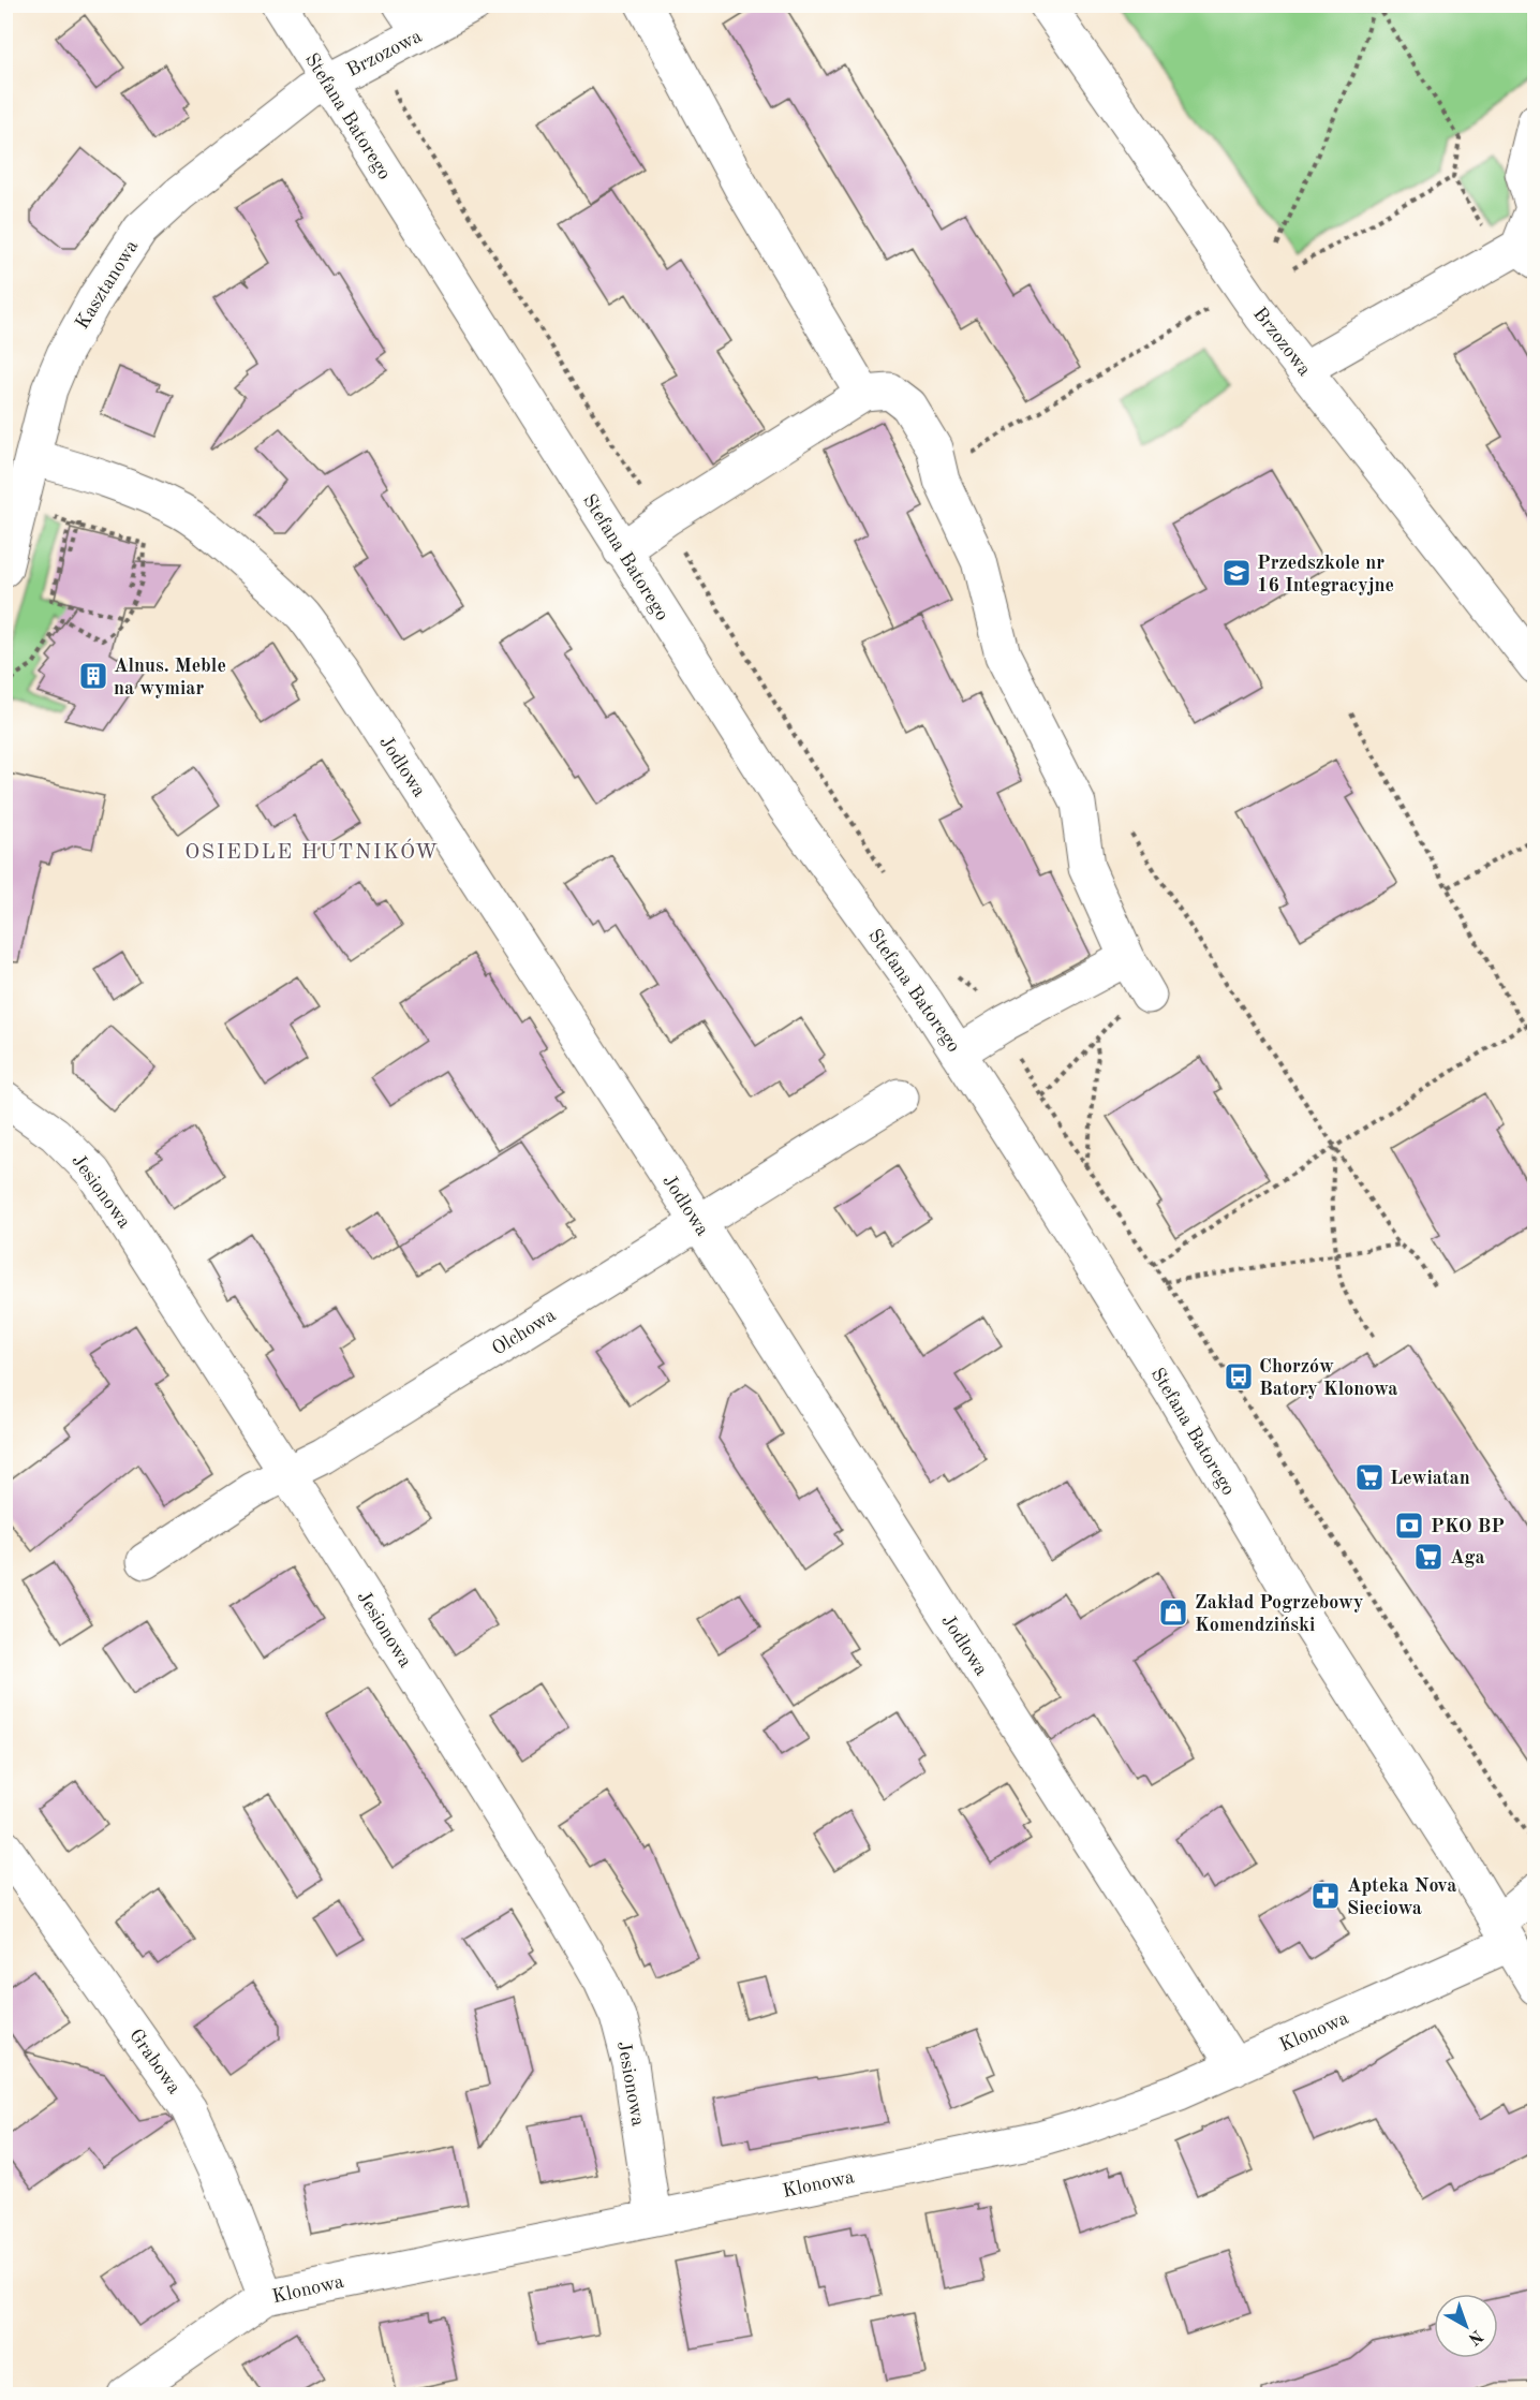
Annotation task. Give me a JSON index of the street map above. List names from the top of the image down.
{
  "streets": {
    "street": [
      "Brzozowa",
      "Stefana Batorego",
      "Kasztanowa",
      "Jodłowa",
      "Jesionowa",
      "Olchowa",
      "Klonowa",
      "Grabowa"
    ]
  },
  "crossings": [
    ["Brzozowa", "Stefana Batorego"],
    ["Brzozowa", "Kasztanowa"],
    ["Stefana Batorego", "Kasztanowa"],
    ["Stefana Batorego", "Klonowa"],
    ["Kasztanowa", "Jodłowa"],
    ["Jodłowa", "Olchowa"],
    ["Jodłowa", "Klonowa"],
    ["Jesionowa", "Olchowa"],
    ["Jesionowa", "Klonowa"],
    ["Klonowa", "Grabowa"]
  ],
  "districts": ["OSIEDLE HUTNIKÓW"],
  "places": {
    "school or university": ["Przedszkole nr 16 Integracyjne"],
    "building": ["Alnus. Meble na wymiar"],
    "bus stop": ["Chorzów Batory Klonowa"],
    "supermarket": ["Lewiatan", "Aga"],
    "bank": ["PKO BP"],
    "shop": ["Zakład Pogrzebowy Komendziński"],
    "pharmacy": ["Apteka Nova Sieciowa"]
  },
  "north": "bottom right"
}
